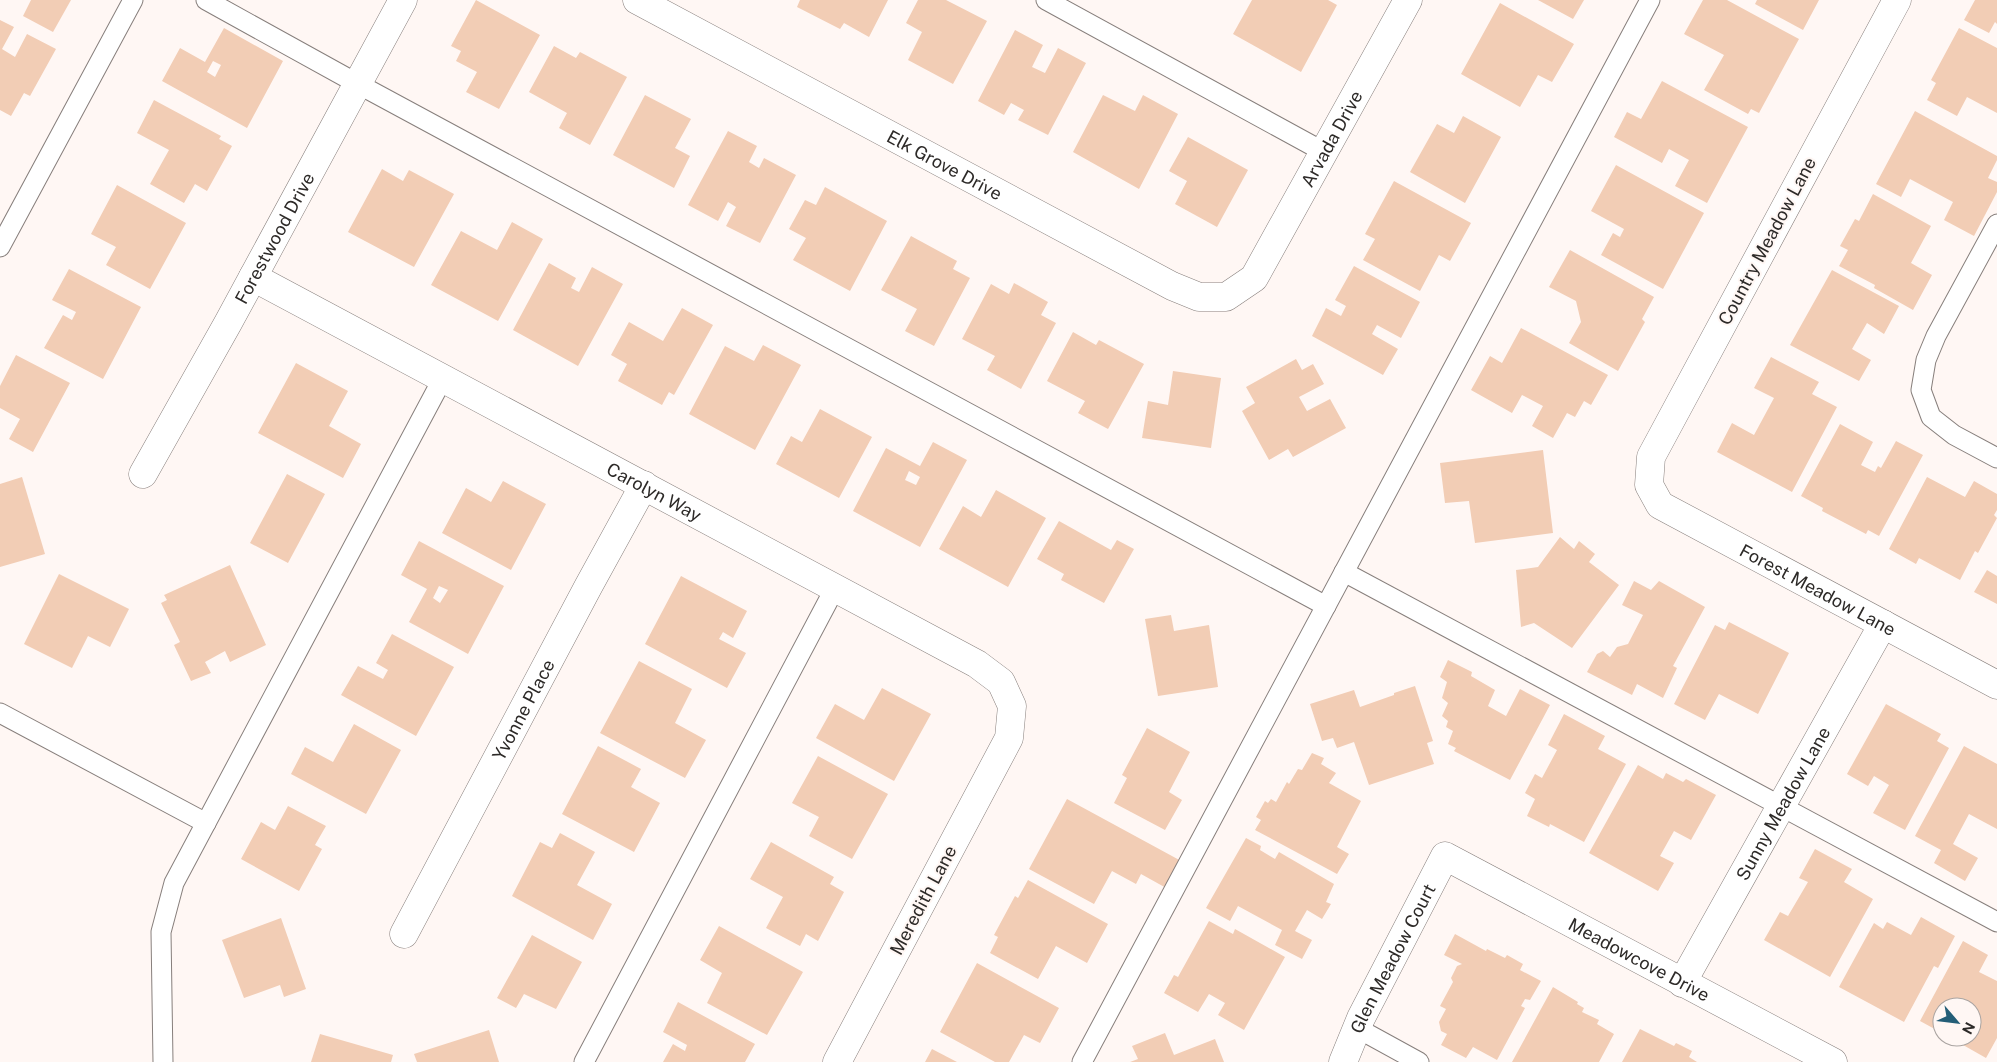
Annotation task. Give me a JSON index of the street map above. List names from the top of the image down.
{
  "streets": {
    "street": [
      "Arvada Drive",
      "Elk Grove Drive",
      "Forestwood Drive",
      "Country Meadow Lane",
      "Carolyn Way",
      "Forest Meadow Lane",
      "Yvonne Place",
      "Sunny Meadow Lane",
      "Meredith Lane",
      "Glen Meadow Court",
      "Meadowcove Drive"
    ]
  },
  "crossings": [
    ["Arvada Drive", "Elk Grove Drive"],
    ["Forestwood Drive", "Carolyn Way"],
    ["Country Meadow Lane", "Forest Meadow Lane"],
    ["Carolyn Way", "Yvonne Place"],
    ["Carolyn Way", "Meredith Lane"],
    ["Forest Meadow Lane", "Sunny Meadow Lane"],
    ["Sunny Meadow Lane", "Meadowcove Drive"],
    ["Glen Meadow Court", "Meadowcove Drive"]
  ],
  "north": "bottom right"
}
